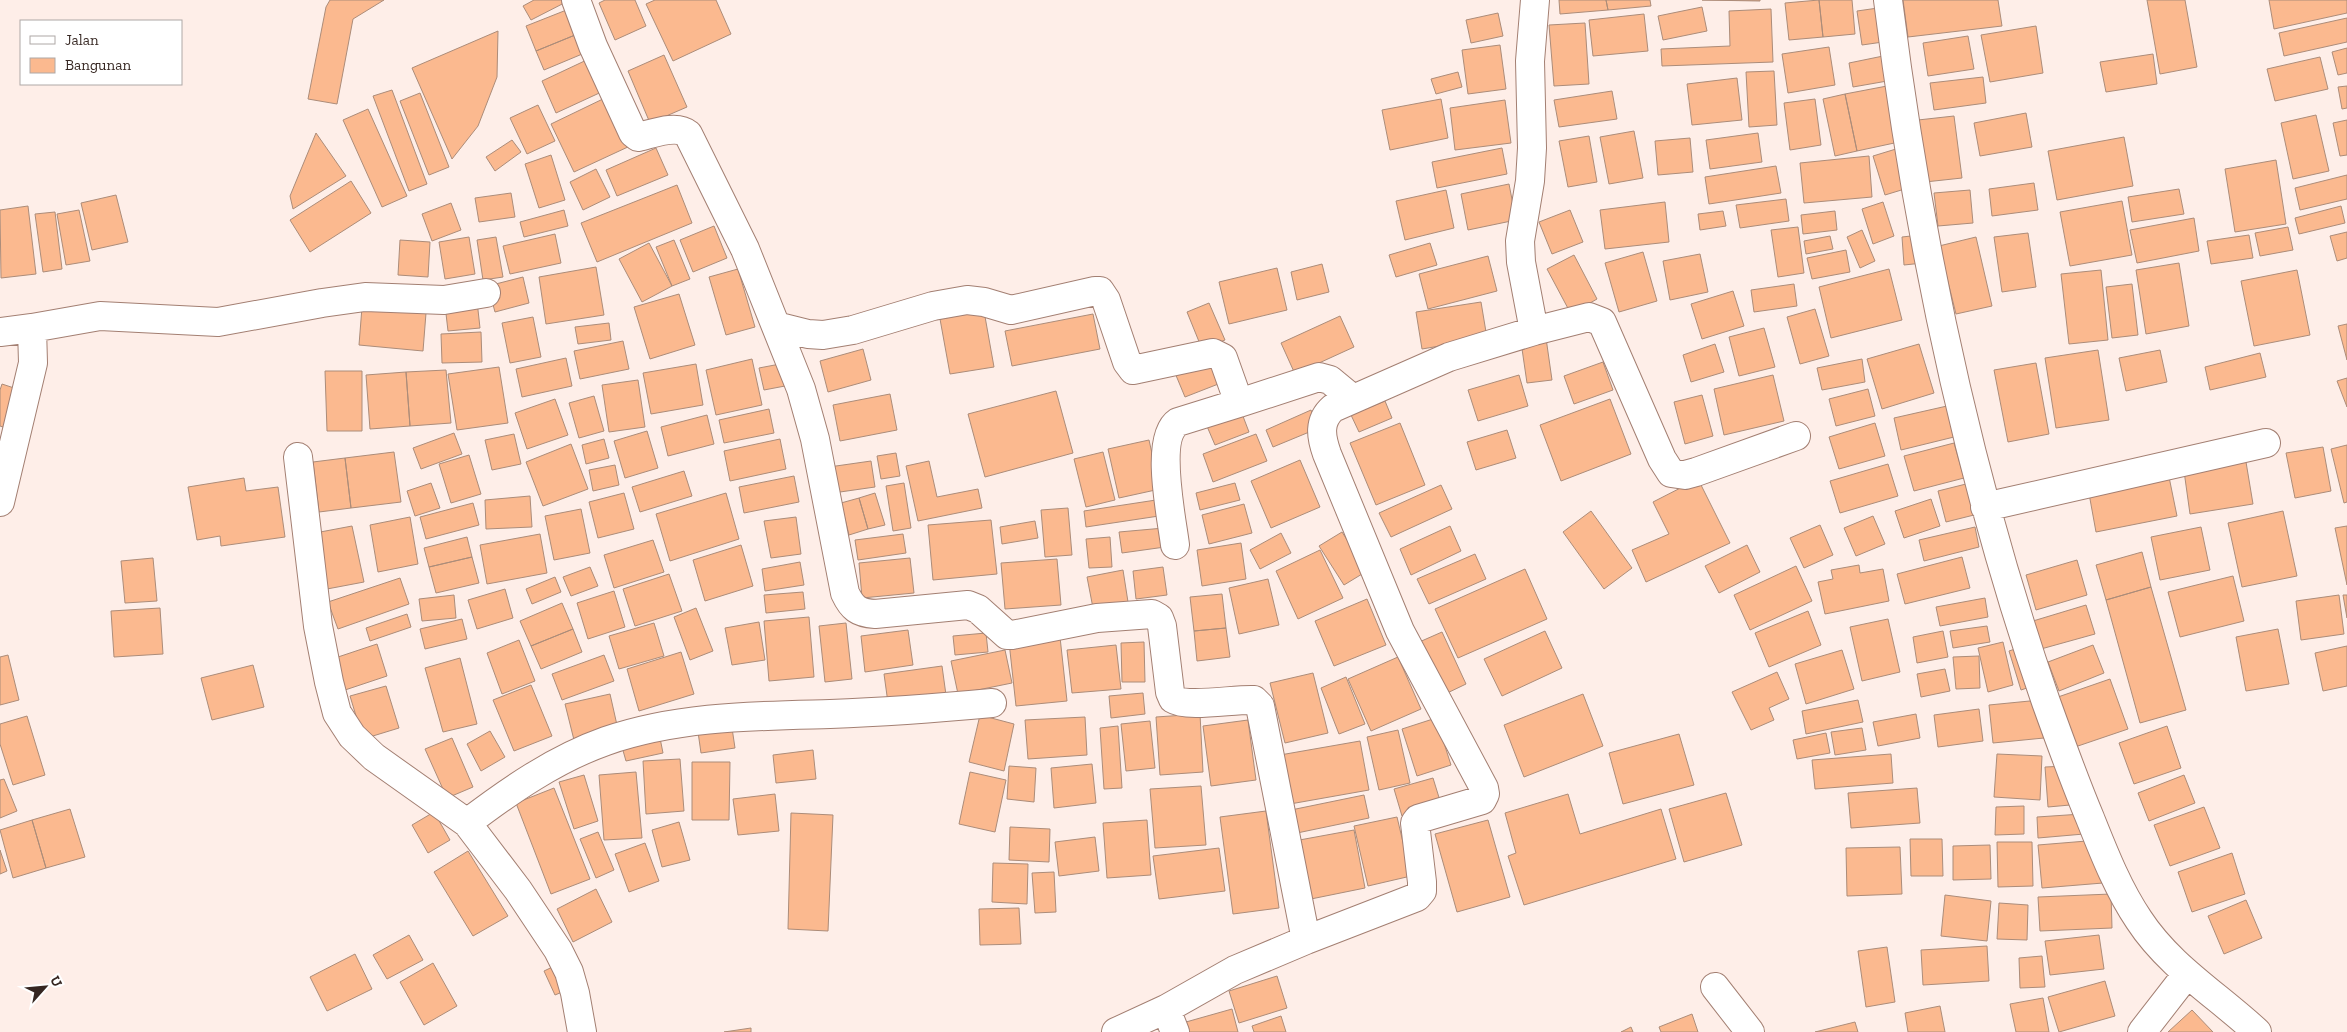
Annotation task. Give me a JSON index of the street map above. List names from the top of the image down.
{
  "legend": ["Jalan", "Bangunan"],
  "north": "top right"
}
